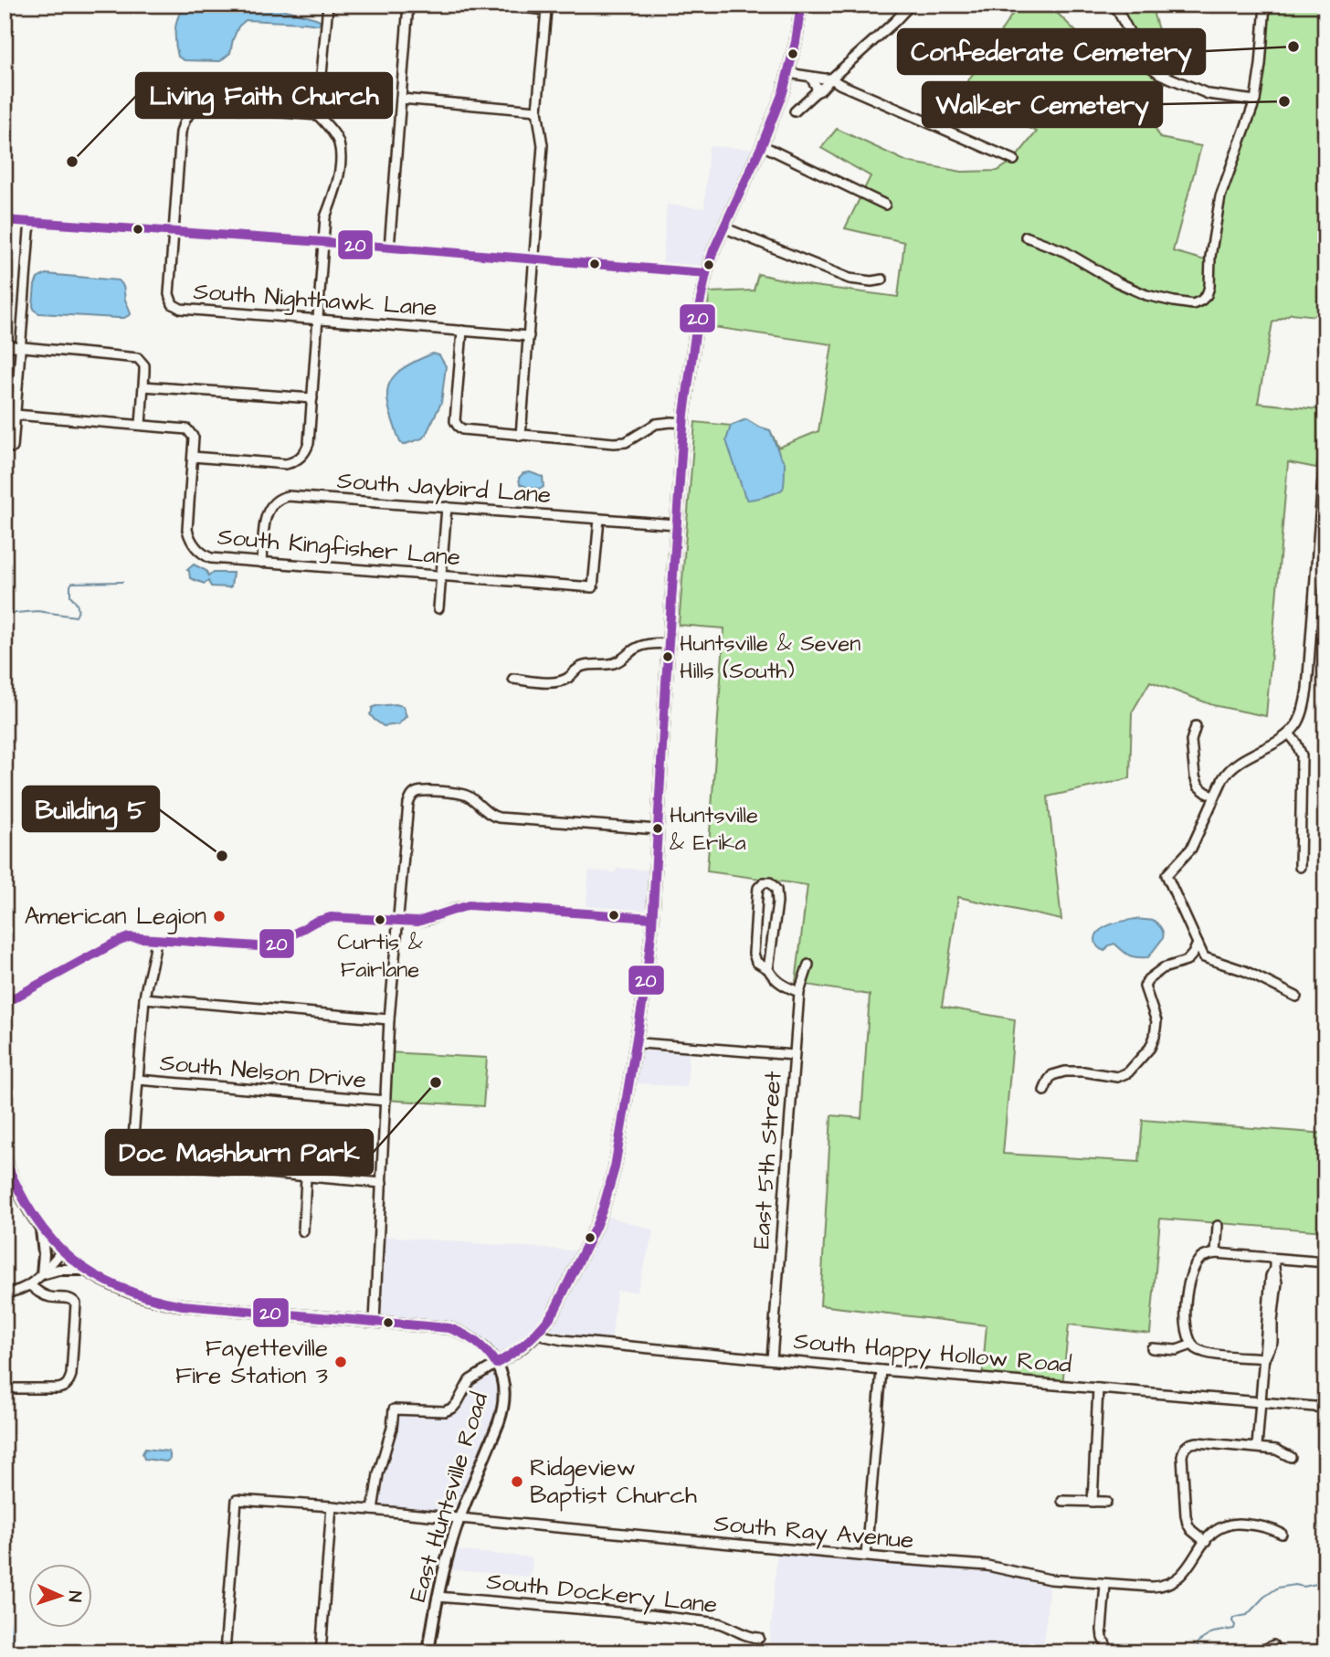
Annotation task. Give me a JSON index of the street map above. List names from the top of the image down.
{
  "streets": {
    "main road": ["East Huntsville Road"],
    "street": [
      "South Nighthawk Lane",
      "South Jaybird Lane",
      "South Kingfisher Lane",
      "South Nelson Drive",
      "East 5th Street",
      "South Happy Hollow Road",
      "South Ray Avenue",
      "South Dockery Lane"
    ]
  },
  "crossings": [
    ["South Jaybird Lane", "South Kingfisher Lane"],
    ["South Jaybird Lane", "East Huntsville Road"],
    ["East 5th Street", "South Happy Hollow Road"],
    ["South Happy Hollow Road", "East Huntsville Road"],
    ["East Huntsville Road", "South Ray Avenue"],
    ["East Huntsville Road", "South Dockery Lane"]
  ],
  "places": [
    "Confederate Cemetery",
    "Walker Cemetery",
    "Living Faith Church",
    "Huntsville & Seven Hills (South)",
    "Huntsville & Erika",
    "Building 5",
    "American Legion",
    "Curtis & Fairlane",
    "Doc Mashburn Park",
    "Fayetteville Fire Station 3",
    "Ridgeview Baptist Church"
  ],
  "lines": ["transit line 20"],
  "north": "right"
}
